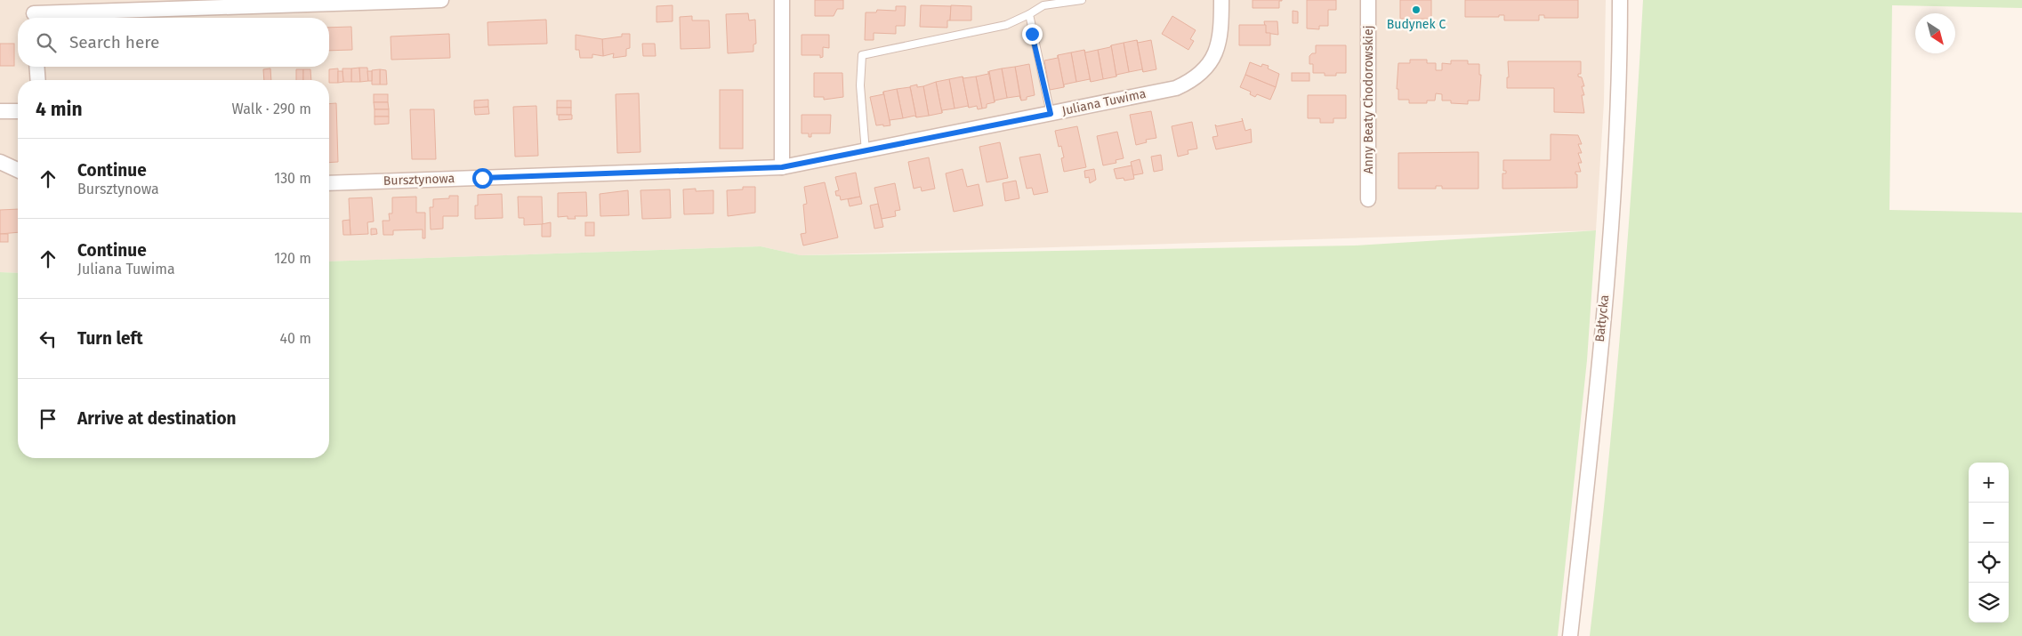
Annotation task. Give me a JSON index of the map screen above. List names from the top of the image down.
{
  "streets": {
    "street": [
      "Anny Beaty Chodorowskiej",
      "Juliana Tuwima",
      "Bursztynowa",
      "Bałtycka"
    ]
  },
  "crossings": [
    ["Juliana Tuwima", "Bursztynowa"]
  ],
  "places": ["Budynek C"],
  "north": "bottom right",
  "page": {
    "search": "Search here",
    "heading": ["4 min", "Walk · 290 m"],
    "list": [
      ["Continue", "Bursztynowa", "130 m"],
      ["Continue", "Juliana Tuwima", "120 m"],
      ["Turn left", "40 m"],
      "Arrive at destination"
    ],
    "map_buttons": ["+", "−"]
  }
}
